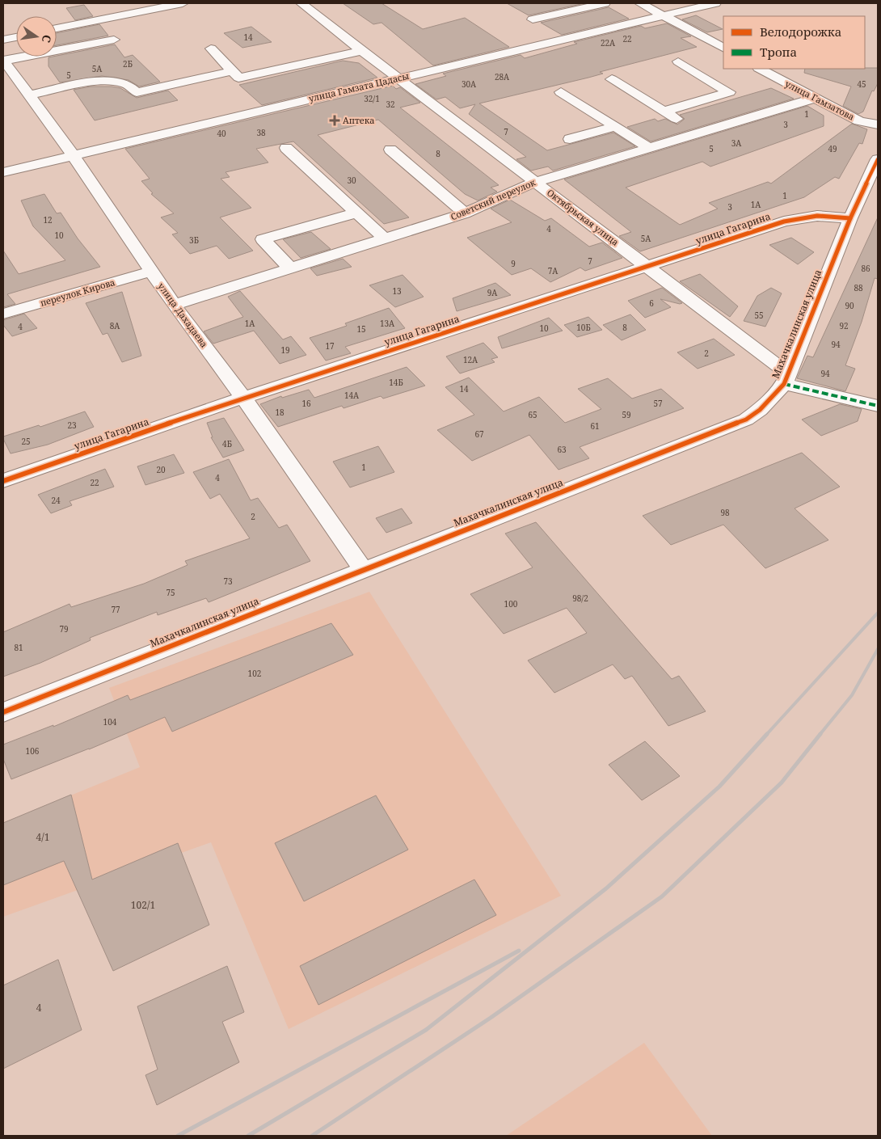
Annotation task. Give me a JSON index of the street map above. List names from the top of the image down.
{
  "streets": {
    "street": [
      "улица Гамзата Цадасы",
      "улица Гамзатова",
      "Советский переулок",
      "Октябрьская улица",
      "улица Гагарина",
      "переулок Кирова",
      "улица Дахадаева",
      "Махачкалинская улица"
    ]
  },
  "crossings": [
    ["улица Гамзата Цадасы", "Октябрьская улица"],
    ["улица Гамзата Цадасы", "улица Дахадаева"],
    ["улица Гамзатова", "Советский переулок"],
    ["Советский переулок", "Октябрьская улица"],
    ["Советский переулок", "улица Дахадаева"],
    ["Октябрьская улица", "улица Гагарина"],
    ["Октябрьская улица", "Махачкалинская улица"],
    ["улица Гагарина", "улица Дахадаева"],
    ["улица Гагарина", "Махачкалинская улица"],
    ["переулок Кирова", "улица Дахадаева"],
    ["улица Дахадаева", "Махачкалинская улица"]
  ],
  "places": {
    "health": ["Аптека"]
  },
  "house_numbers": [
    "14",
    "22",
    "22А",
    "2Б",
    "5А",
    "5",
    "28А",
    "30А",
    "45",
    "32/1",
    "32",
    "1",
    "3",
    "7",
    "38",
    "40",
    "3А",
    "5",
    "49",
    "8",
    "30",
    "1",
    "1А",
    "3",
    "12",
    "4",
    "10",
    "5А",
    "3Б",
    "7",
    "9",
    "86",
    "7А",
    "88",
    "13",
    "9А",
    "6",
    "90",
    "55",
    "1А",
    "13А",
    "8А",
    "92",
    "4",
    "10Б",
    "8",
    "10",
    "15",
    "94",
    "17",
    "19",
    "2",
    "12А",
    "94",
    "14Б",
    "14",
    "14А",
    "16",
    "57",
    "18",
    "65",
    "59",
    "23",
    "61",
    "67",
    "25",
    "4Б",
    "63",
    "1",
    "20",
    "4",
    "22",
    "24",
    "98",
    "2",
    "73",
    "75",
    "98/2",
    "100",
    "77",
    "79",
    "81",
    "102",
    "104",
    "106",
    "4/1",
    "102/1",
    "4"
  ],
  "legend": ["Велодорожка", "Тропа"],
  "north": "right"
}
